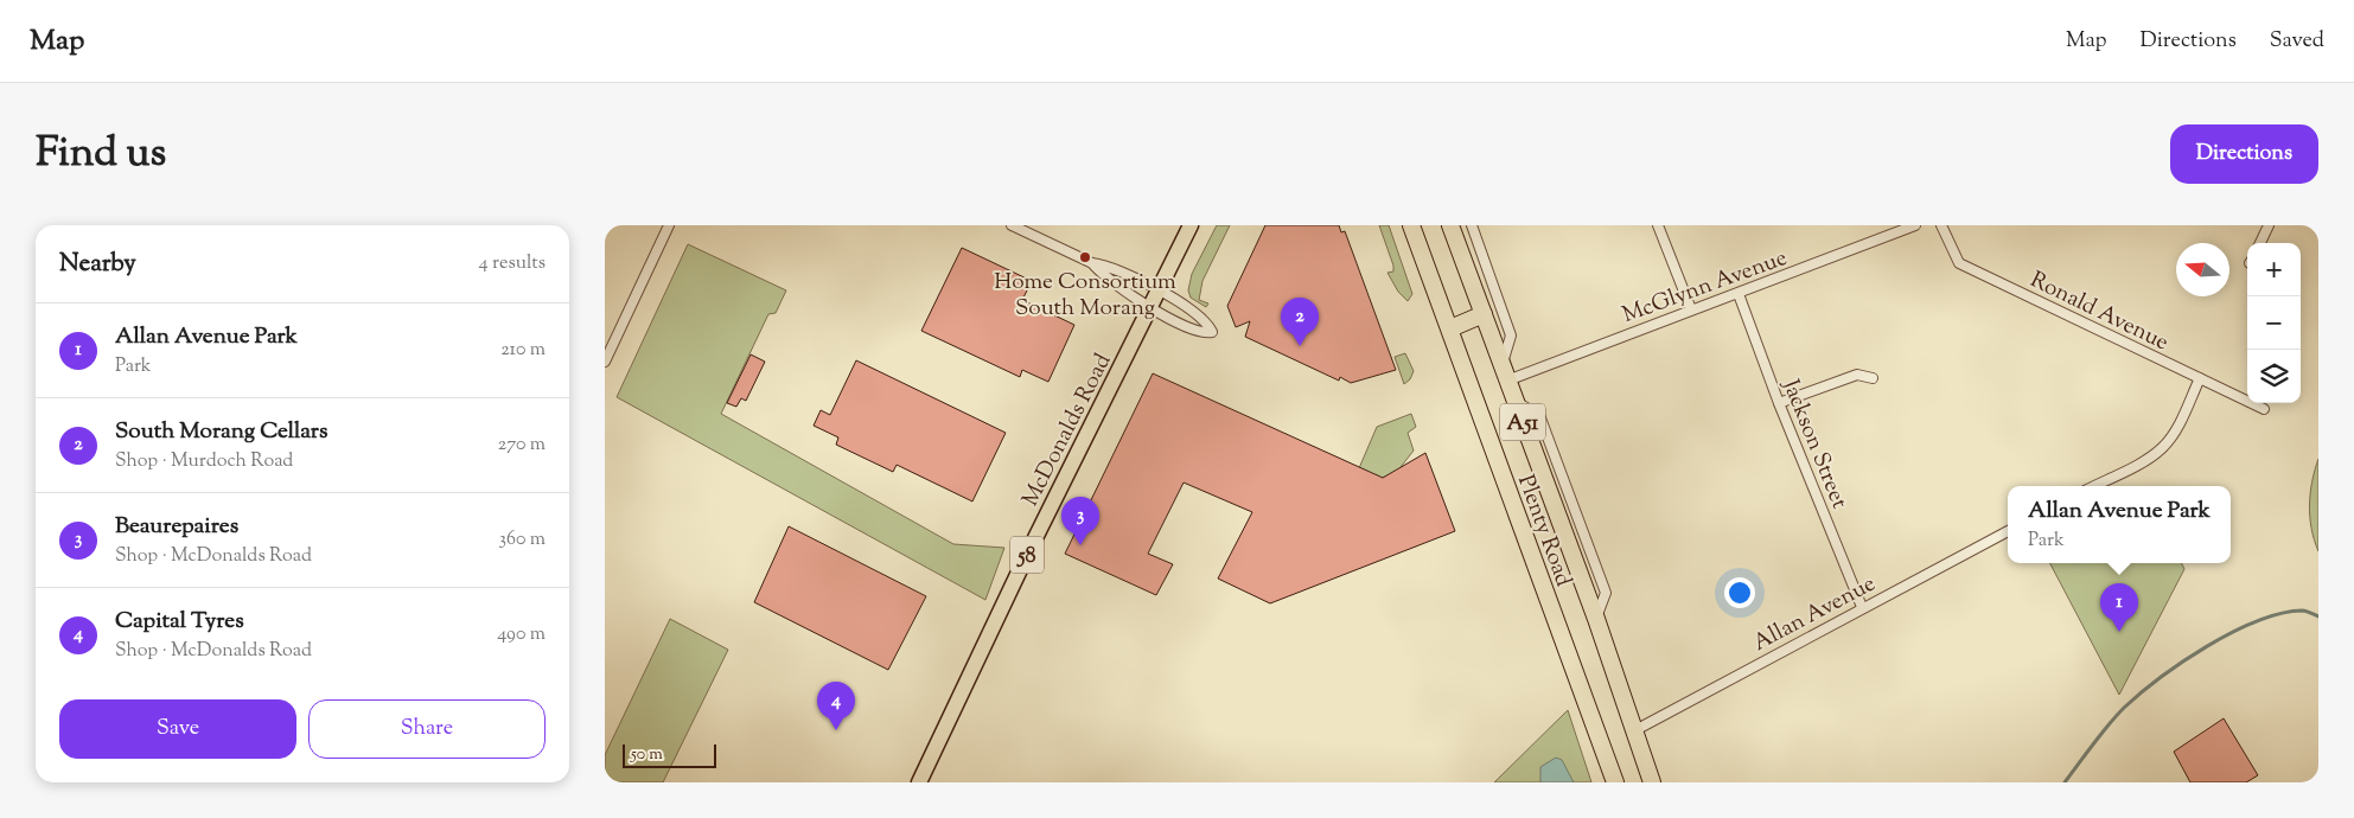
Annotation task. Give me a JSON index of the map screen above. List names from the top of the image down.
{
  "streets": {
    "highway": ["A51", "Plenty Road"],
    "main road": ["McDonalds Road", "58"],
    "street": [
      "McGlynn Avenue",
      "Ronald Avenue",
      "Jackson Street",
      "Allan Avenue"
    ]
  },
  "crossings": [
    ["McGlynn Avenue", "Jackson Street"],
    ["McGlynn Avenue", "Plenty Road"],
    ["Jackson Street", "Allan Avenue"],
    ["Plenty Road", "Allan Avenue"]
  ],
  "places": ["Home Consortium South Morang"],
  "scale_bar": "50 m",
  "north": "left",
  "page": {
    "header": "Map",
    "nav": ["Map", "Directions", "Saved"],
    "title": "Find us",
    "buttons": [
      "Directions",
      ["Save", "Share"]
    ],
    "heading": ["Nearby", "4 results"],
    "map_buttons": ["+", "−"],
    "pins": [
      "2",
      "3",
      "1",
      "4"
    ],
    "list": [
      {
        "mark": "1",
        "name": "Allan Avenue Park",
        "note": "Park",
        "value": "210 m"
      },
      {
        "mark": "2",
        "name": "South Morang Cellars",
        "note": "Shop · Murdoch Road",
        "value": "270 m"
      },
      {
        "mark": "3",
        "name": "Beaurepaires",
        "note": "Shop · McDonalds Road",
        "value": "360 m"
      },
      {
        "mark": "4",
        "name": "Capital Tyres",
        "note": "Shop · McDonalds Road",
        "value": "490 m"
      }
    ],
    "popup": ["Allan Avenue Park", "Park"],
    "scale": "50 m"
  }
}
